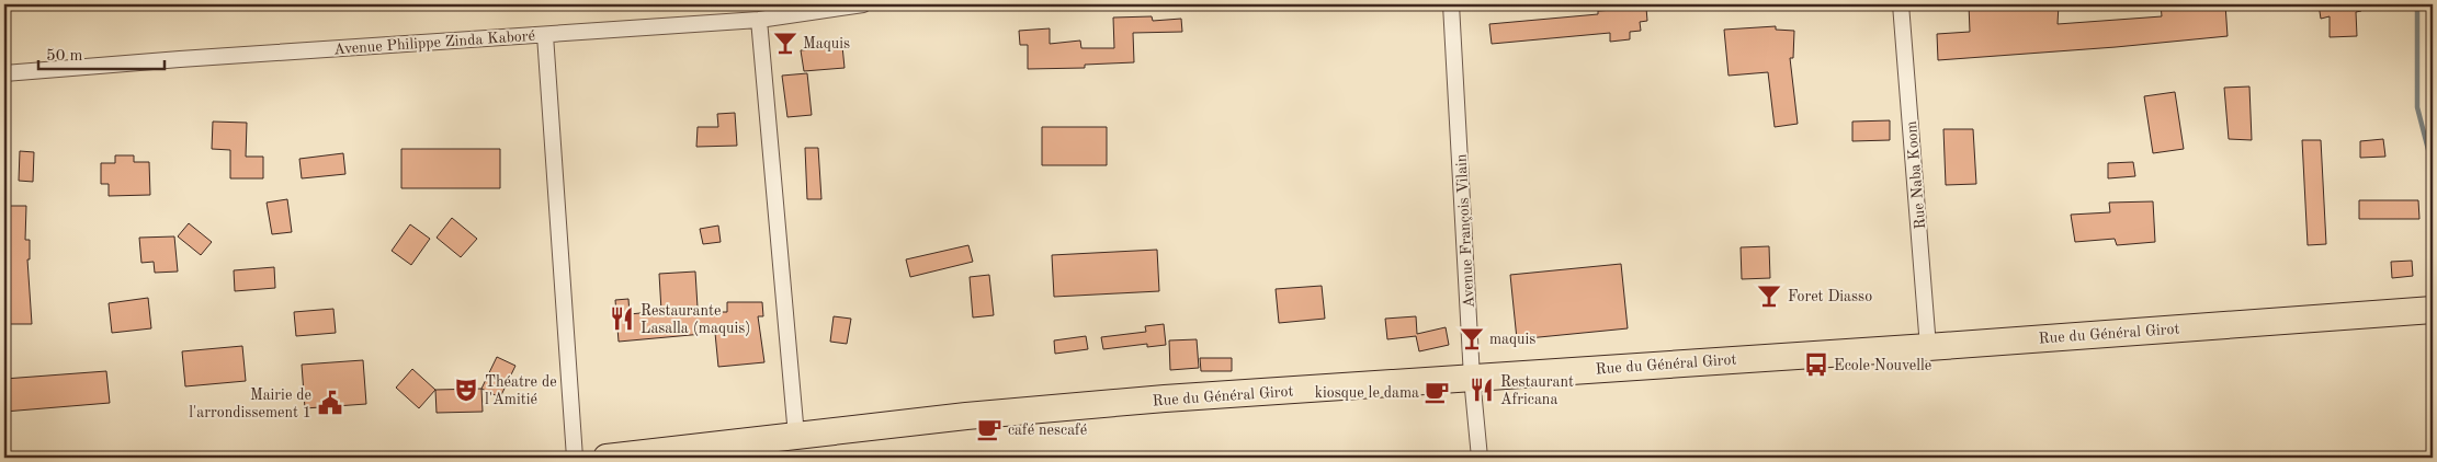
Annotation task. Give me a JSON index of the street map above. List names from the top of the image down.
{
  "streets": {
    "highway": ["Rue du Général Girot"],
    "street": ["Avenue Philippe Zinda Kaboré", "Rue Naba Koom", "Avenue François Vilain"]
  },
  "crossings": [
    ["Rue Naba Koom", "Rue du Général Girot"],
    ["Avenue François Vilain", "Rue du Général Girot"]
  ],
  "places": {
    "bar": ["Maquis", "Foret Diasso", "maquis"],
    "restaurant": ["Restaurante Lasalla (maquis)", "Restaurant Africana"],
    "bus stop": ["Ecole Nouvelle"],
    "theatre": ["Théatre de l'Amitié"],
    "cafe": ["kiosque le dama", "café nescafé"],
    "public building": ["Mairie de l'arrondissement 1"]
  },
  "scale_bar": "50 m"
}
